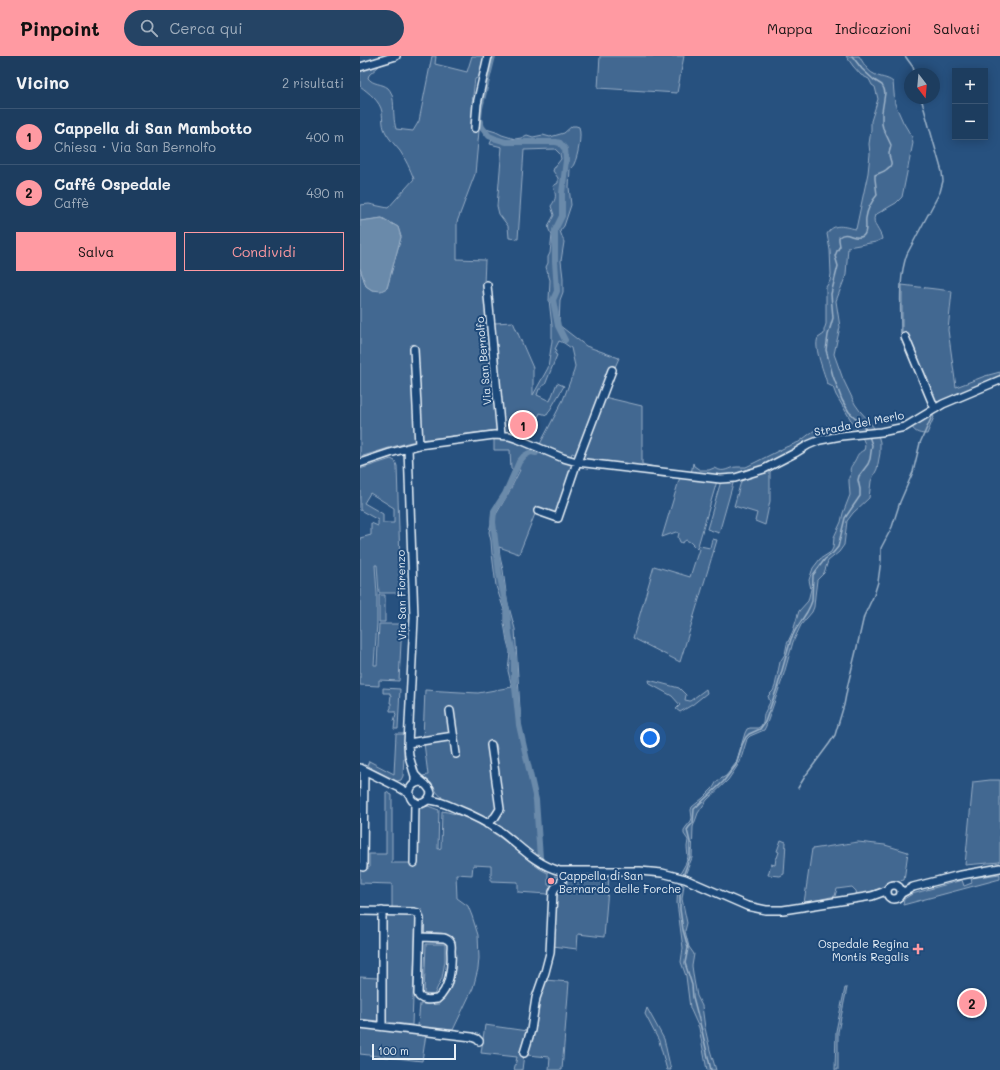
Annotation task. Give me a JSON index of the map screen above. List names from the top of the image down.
{
  "streets": {
    "street": ["Via San Bernolfo", "Strada del Merlo", "Via San Fiorenzo"]
  },
  "places": {
    "other": ["Cappella di San Bernardo delle Forche"],
    "health": ["Ospedale Regina Montis Regalis"]
  },
  "scale_bar": "100 m",
  "north": "bottom",
  "page": {
    "header": "Pinpoint",
    "search": "Cerca qui",
    "nav": ["Mappa", "Indicazioni", "Salvati"],
    "heading": ["Vicino", "2 risultati"],
    "map_buttons": ["+", "−"],
    "list": [
      {
        "mark": "1",
        "name": "Cappella di San Mambotto",
        "note": "Chiesa · Via San Bernolfo",
        "value": "400 m"
      },
      {
        "mark": "2",
        "name": "Caffé Ospedale",
        "note": "Caffè",
        "value": "490 m"
      }
    ],
    "buttons": ["Salva", "Condividi"],
    "pins": ["1", "2"],
    "scale": "100 m"
  }
}
